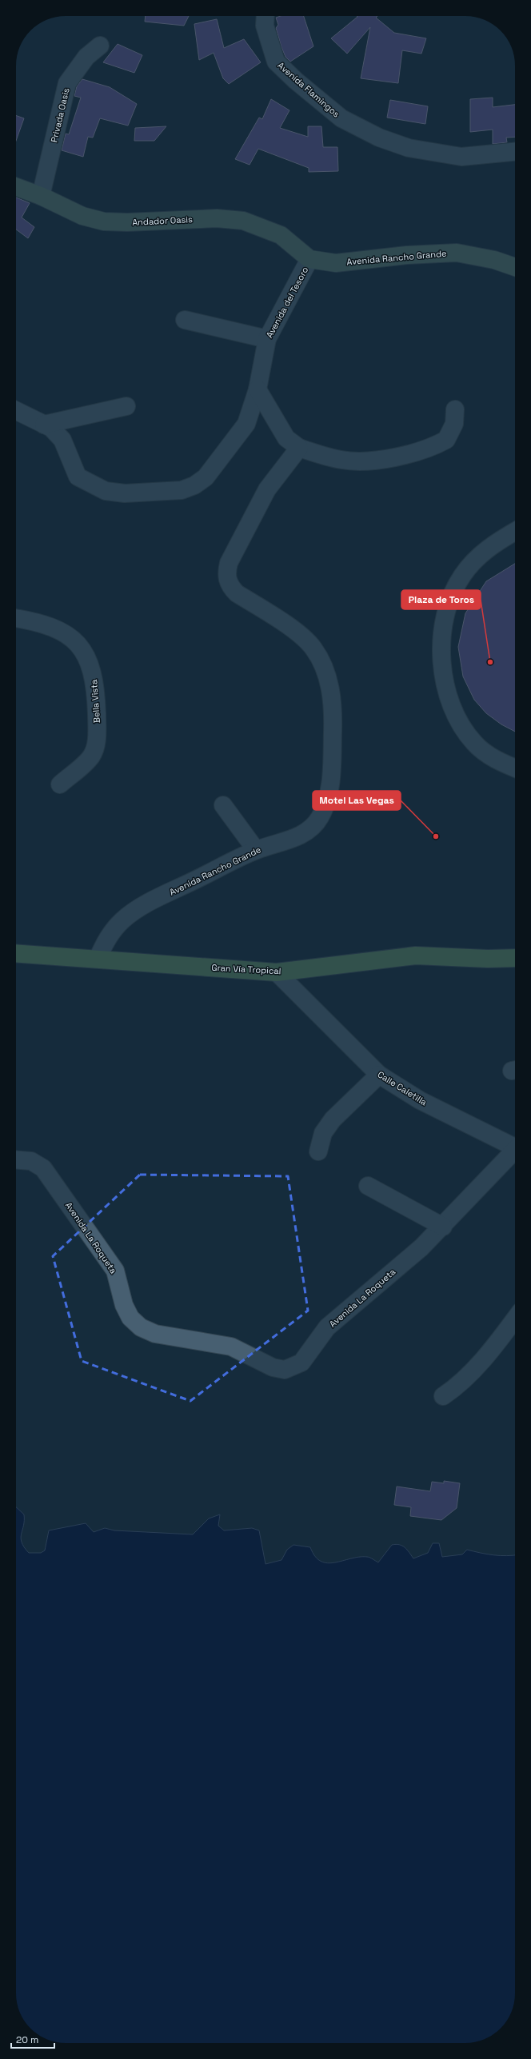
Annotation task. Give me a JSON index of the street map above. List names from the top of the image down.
{
  "streets": {
    "main road": ["Gran Vía Tropical"],
    "street": [
      "Avenida Flamingos",
      "Privada Oasis",
      "Andador Oasis",
      "Avenida Rancho Grande",
      "Avenida del Tesoro",
      "Bella Vista",
      "Calle Caletilla",
      "Avenida La Roqueta"
    ]
  },
  "crossings": [
    ["Privada Oasis", "Andador Oasis"],
    ["Andador Oasis", "Avenida Rancho Grande"],
    ["Andador Oasis", "Avenida del Tesoro"],
    ["Avenida Rancho Grande", "Avenida del Tesoro"],
    ["Avenida Rancho Grande", "Gran Vía Tropical"],
    ["Gran Vía Tropical", "Calle Caletilla"]
  ],
  "places": ["Plaza de Toros", "Motel Las Vegas"],
  "scale_bar": "20 m"
}
